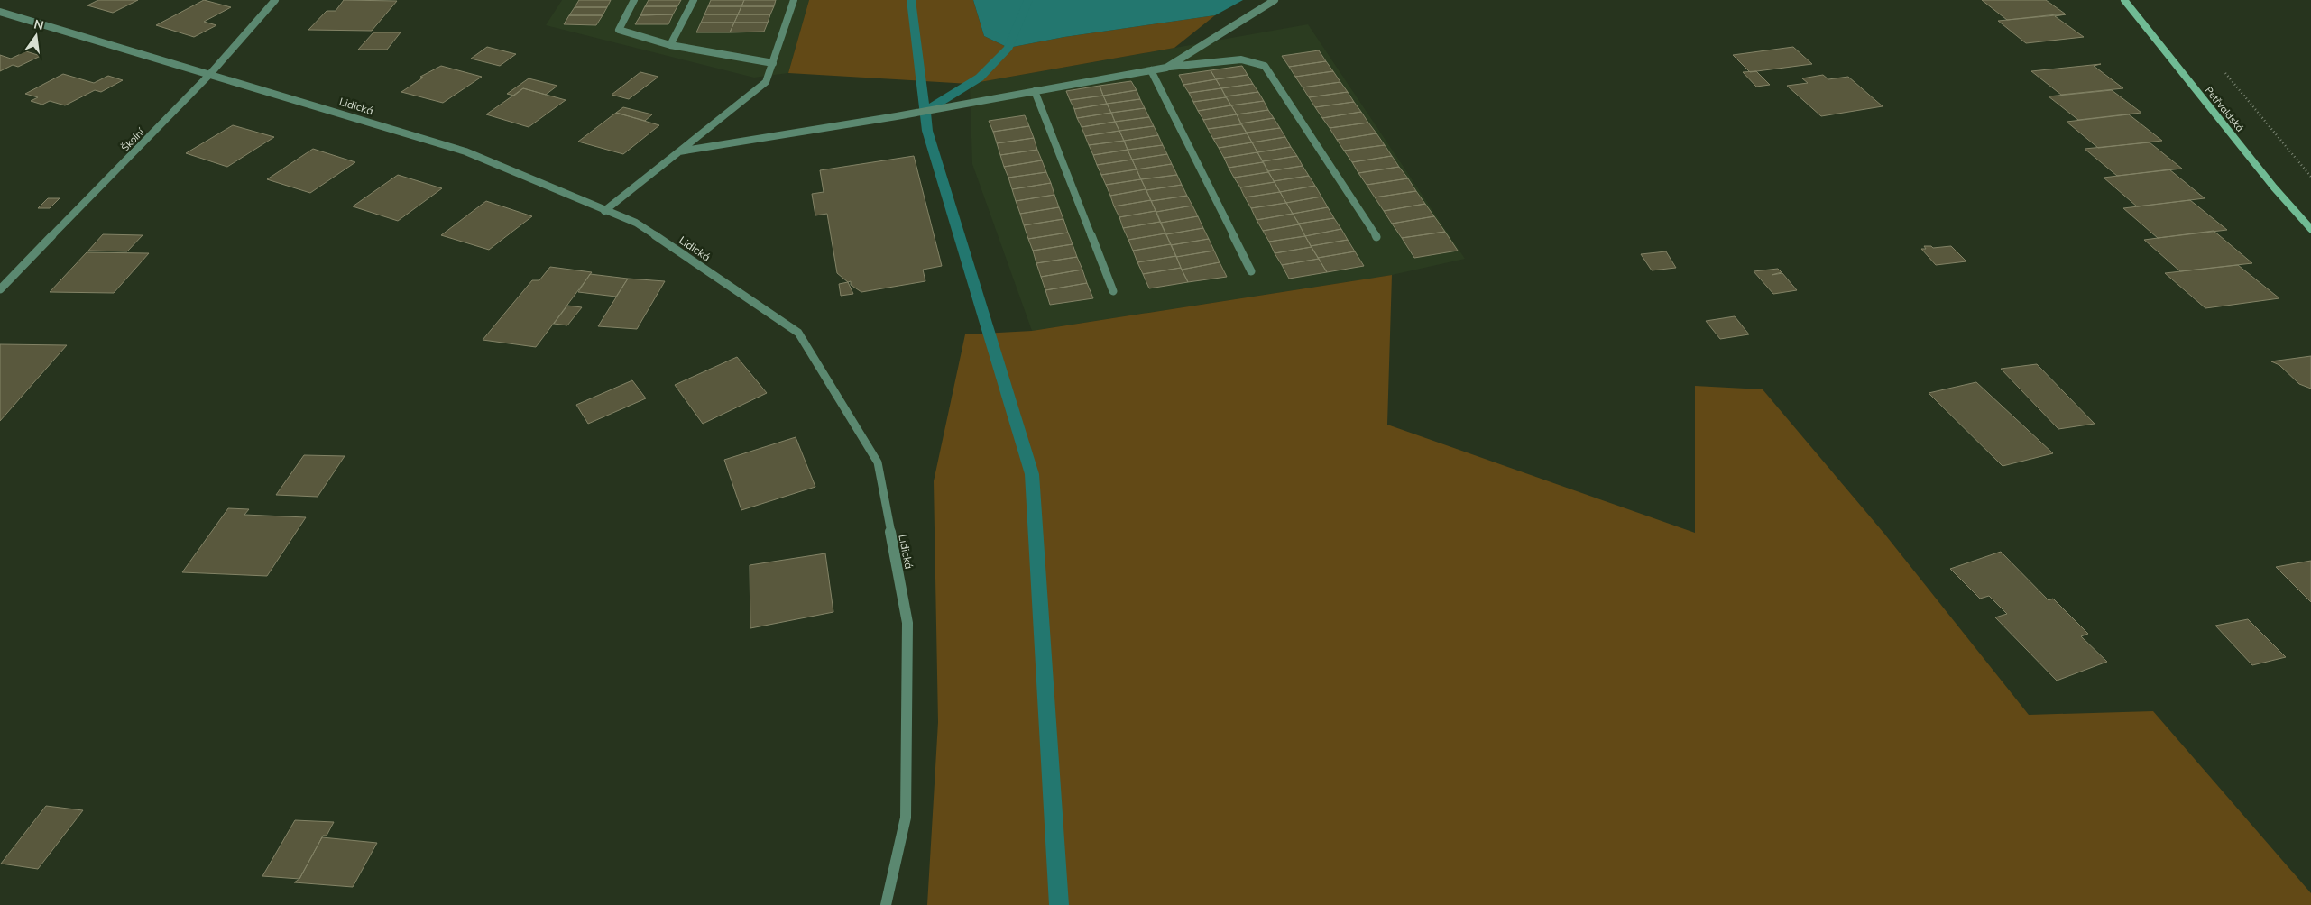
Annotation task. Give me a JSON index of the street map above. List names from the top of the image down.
{
  "streets": {
    "street": ["Lidická", "Petřvaldská", "Školní"]
  },
  "crossings": [
    ["Lidická", "Školní"]
  ],
  "north": "top"
}
